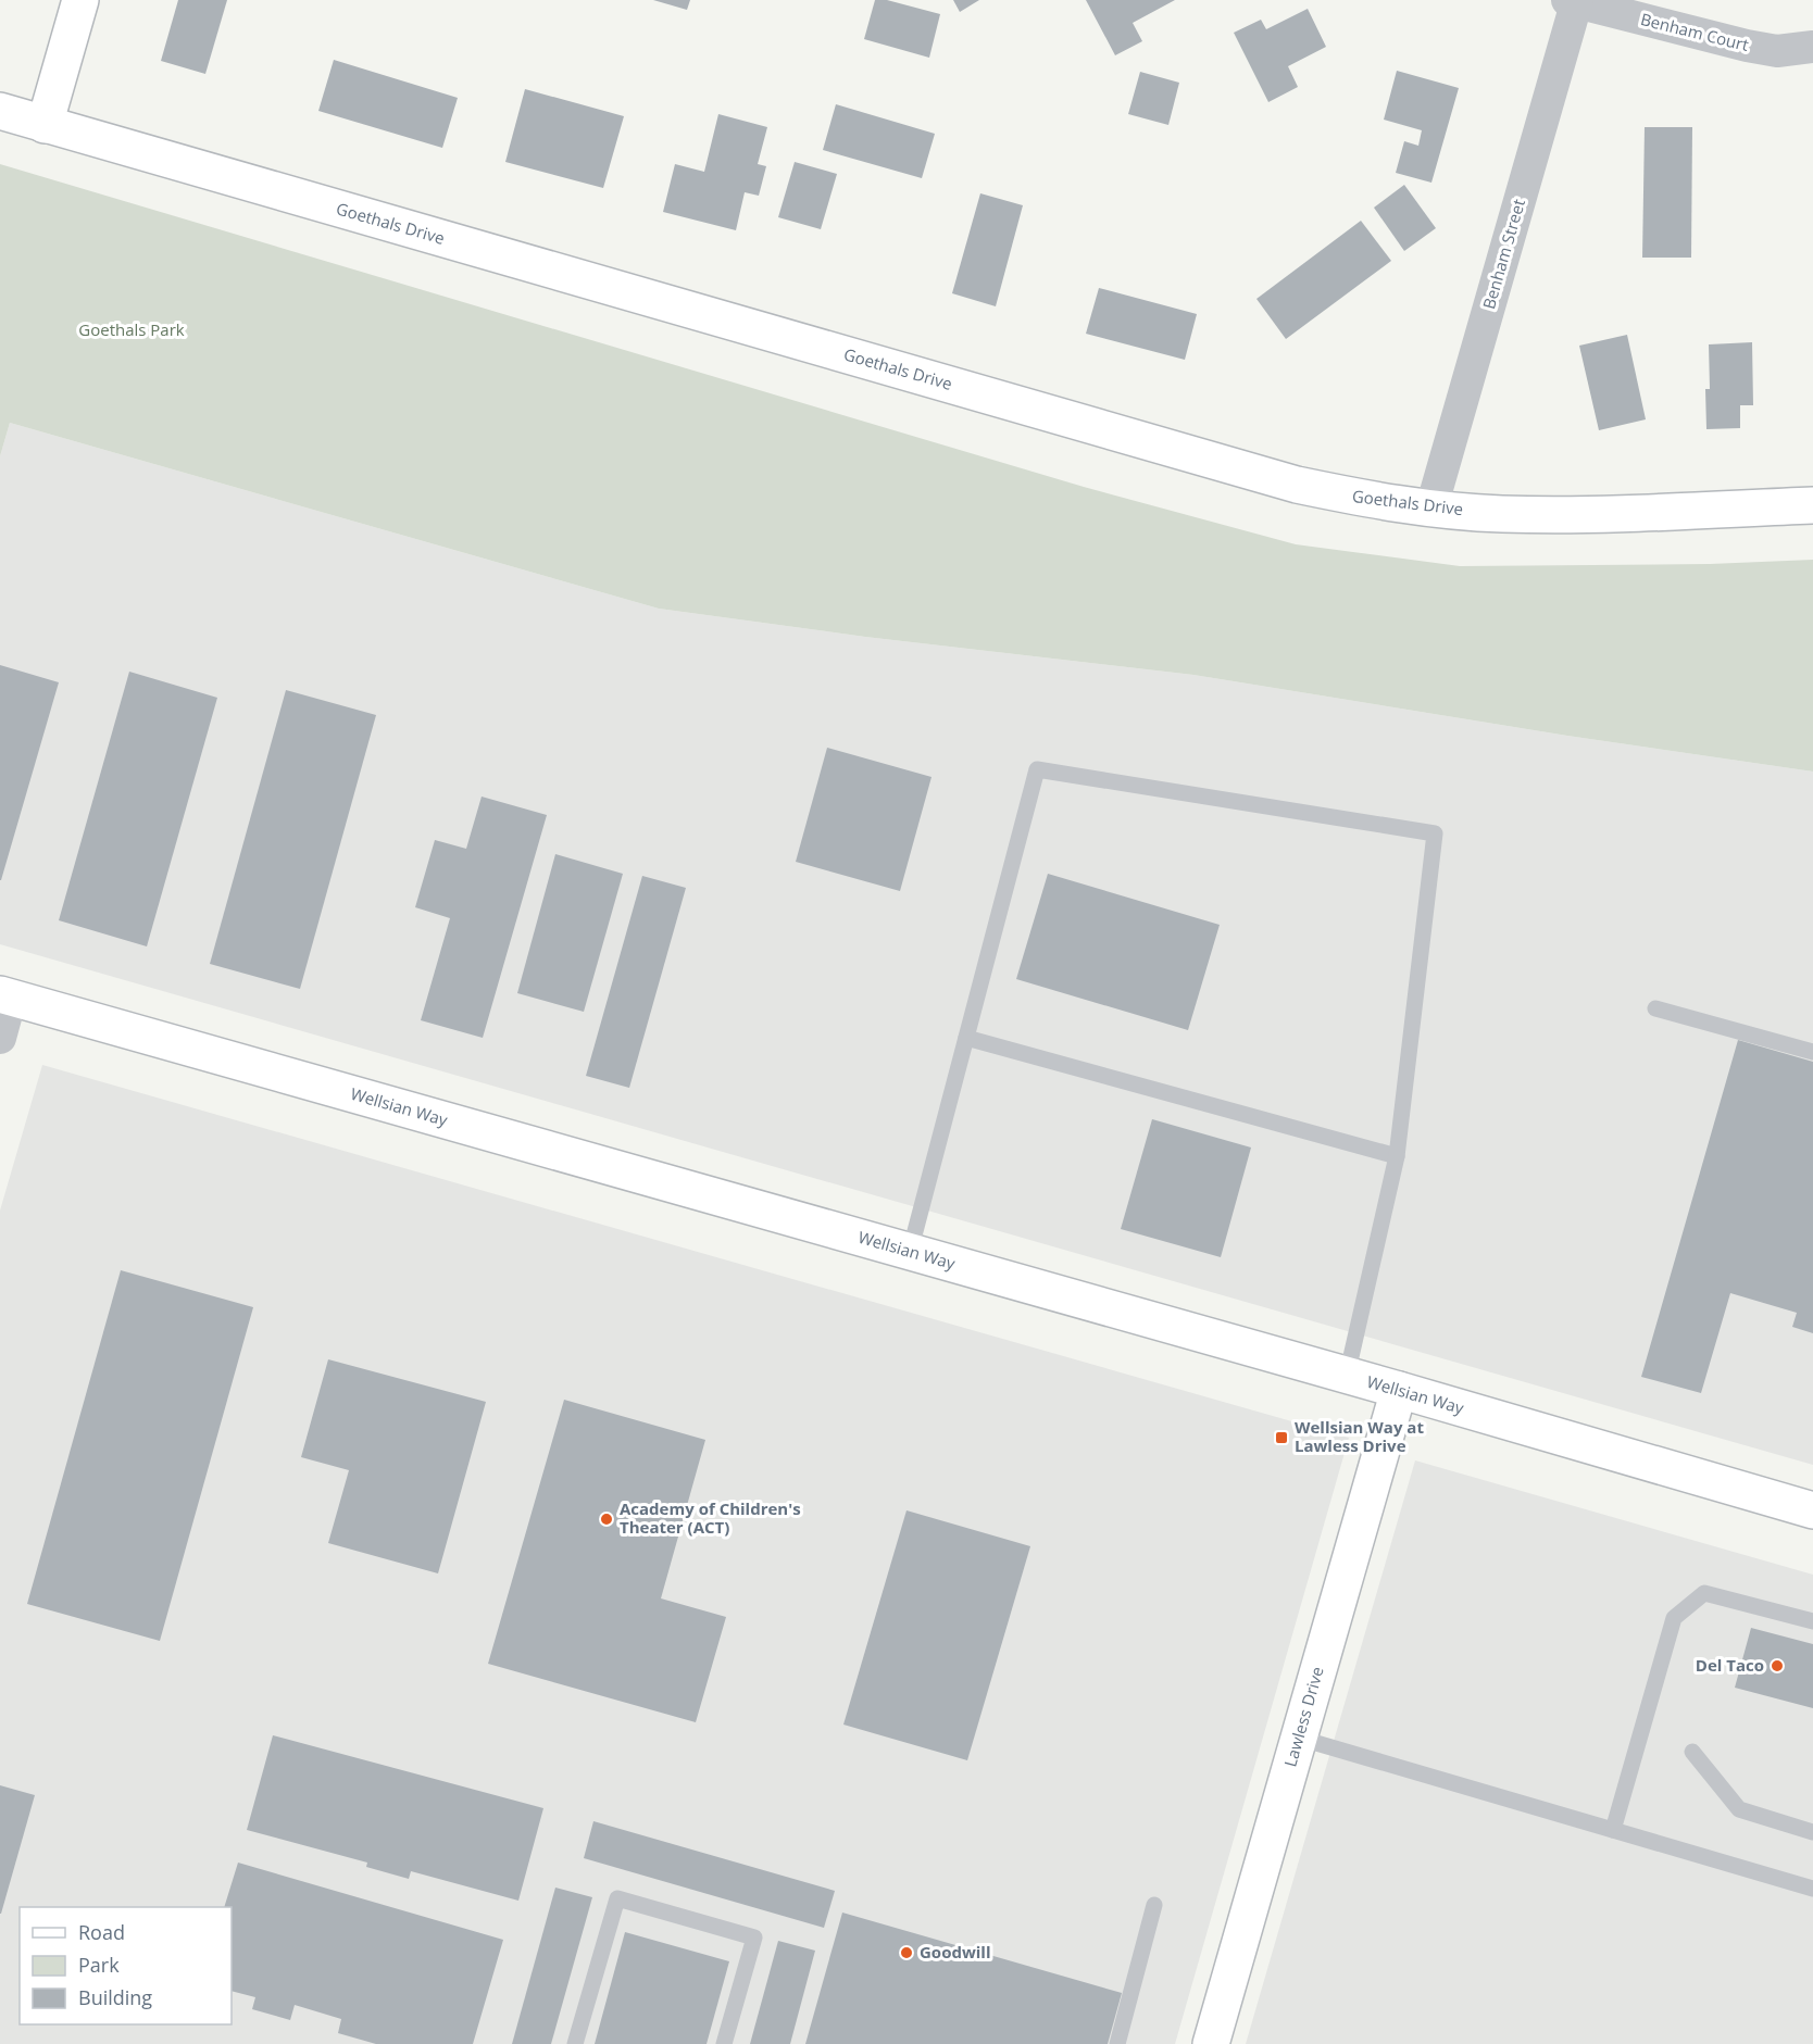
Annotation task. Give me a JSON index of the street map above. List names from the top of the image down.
{
  "streets": {
    "street": [
      "Benham Court",
      "Goethals Drive",
      "Benham Street",
      "Wellsian Way",
      "Lawless Drive"
    ]
  },
  "crossings": [
    ["Benham Court", "Benham Street"],
    ["Goethals Drive", "Benham Street"],
    ["Wellsian Way", "Lawless Drive"]
  ],
  "parks": ["Goethals Park"],
  "places": {
    "transit": ["Wellsian Way at Lawless Drive"],
    "other": ["Academy of Children's Theater (ACT)", "Del Taco", "Goodwill"]
  },
  "legend": ["Road", "Park", "Building"]
}
